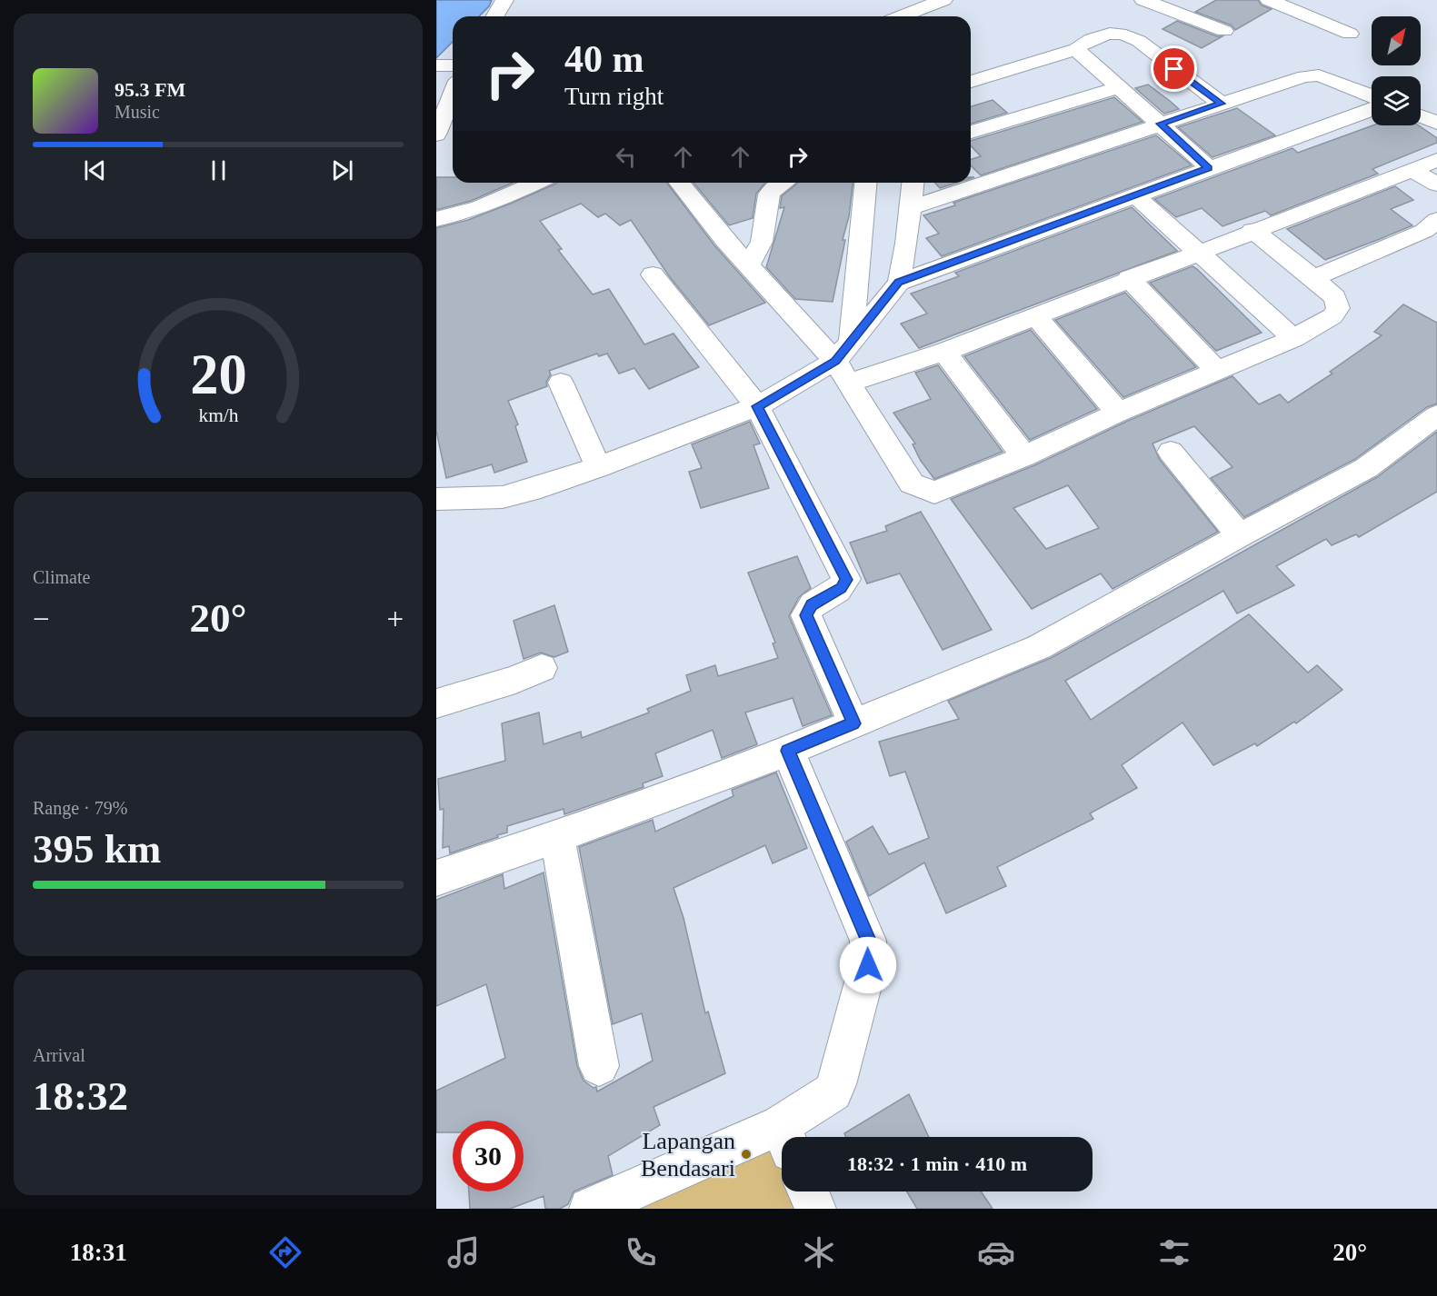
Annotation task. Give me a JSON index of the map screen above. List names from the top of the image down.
{
  "places": ["Lapangan Bendasari"],
  "north": "top right",
  "page": {
    "turn": ["40 m", "Turn right"],
    "song": ["95.3 FM", "Music"],
    "tile": [
      "Climate",
      ["Range · 79%", "395 km"],
      ["Arrival", "18:32"]
    ],
    "heat": ["−", "20°", "+"],
    "limit": "30",
    "trip": "18:32 · 1 min · 410 m",
    "tabs": ["18:31", "20°"],
    "gauge": ["20", "km/h"]
  }
}
